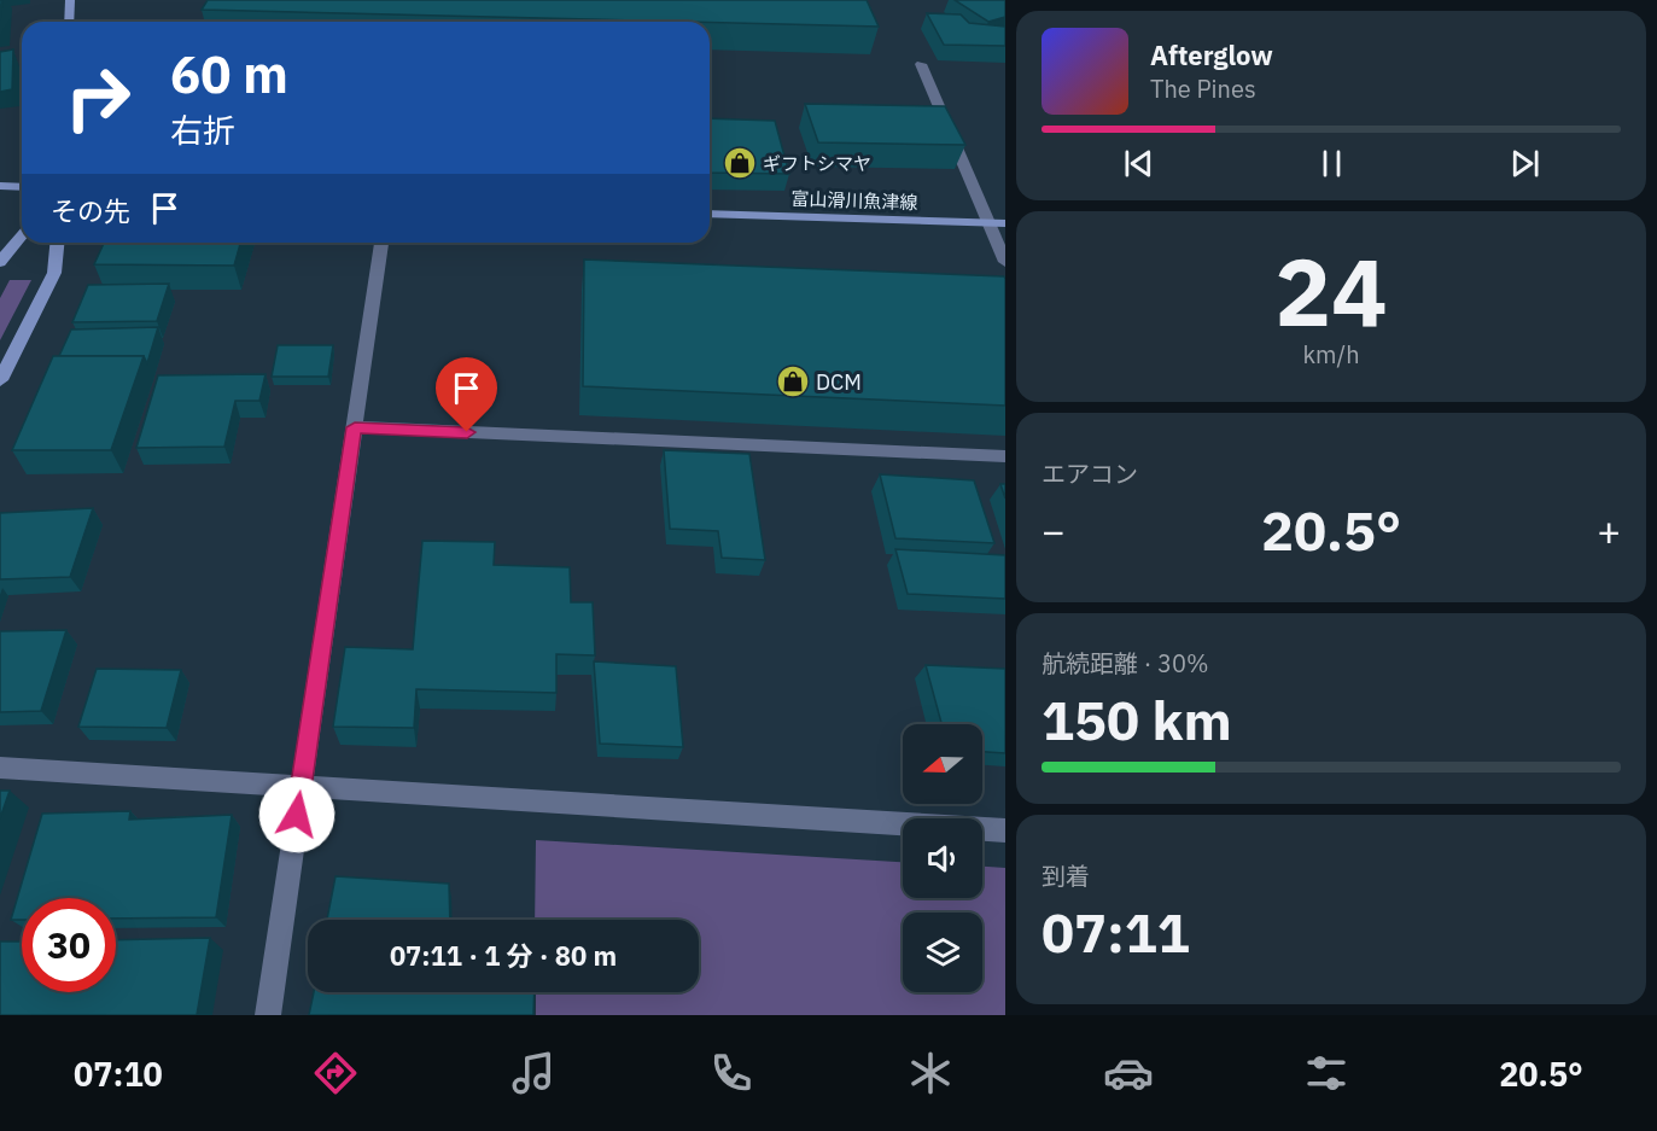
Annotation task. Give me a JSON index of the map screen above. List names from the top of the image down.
{
  "streets": {
    "main road": ["富山滑川魚津線"]
  },
  "places": {
    "shop": ["ギフトシマヤ", "DCM"]
  },
  "north": "left",
  "page": {
    "turn": ["60 m", "右折"],
    "song": ["Afterglow", "The Pines"],
    "then": "その先",
    "tile": [
      ["24", "km/h"],
      "エアコン",
      ["航続距離 · 30%", "150 km"],
      ["到着", "07:11"]
    ],
    "heat": ["−", "20.5°", "+"],
    "limit": "30",
    "trip": "07:11 · 1 分 · 80 m",
    "tabs": ["07:10", "20.5°"]
  }
}
